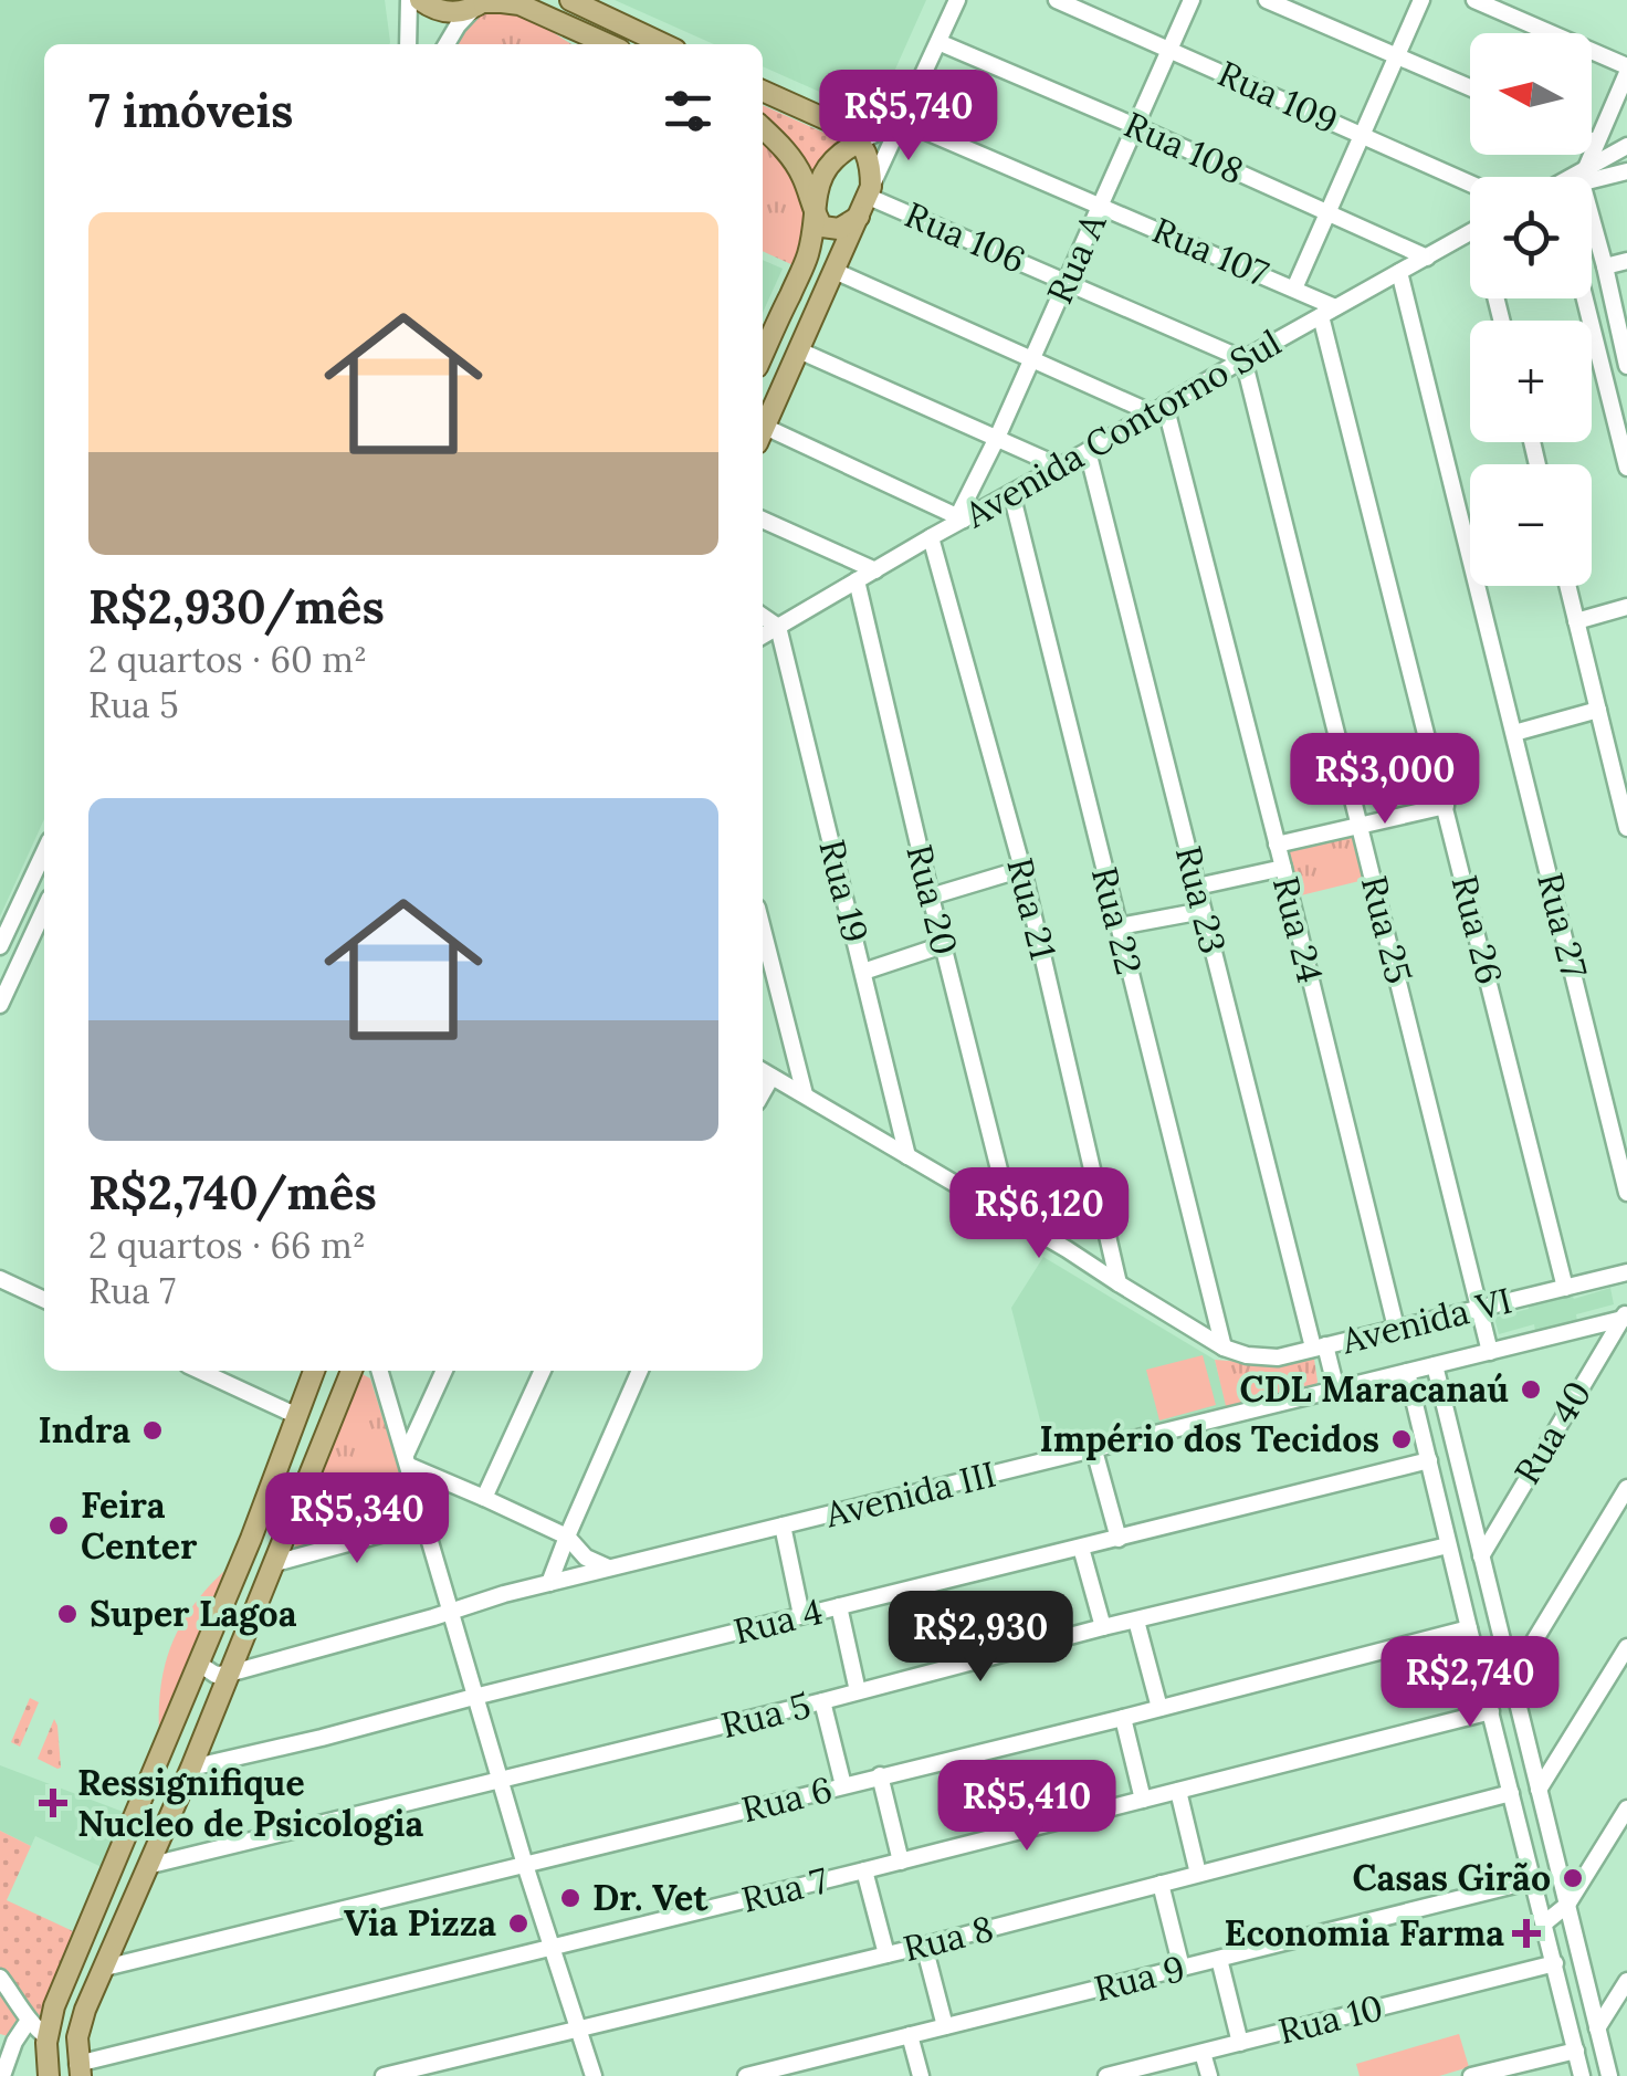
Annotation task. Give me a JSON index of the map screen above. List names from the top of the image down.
{
  "streets": {
    "street": [
      "Rua 109",
      "Rua 108",
      "Rua 106",
      "Rua 107",
      "Rua A",
      "Avenida Contorno Sul",
      "Rua 19",
      "Rua 20",
      "Rua 23",
      "Rua 21",
      "Rua 22",
      "Rua 27",
      "Rua 24",
      "Rua 25",
      "Rua 26",
      "Avenida VI",
      "Rua 40",
      "Avenida III",
      "Rua 4",
      "Rua 5",
      "Rua 6",
      "Rua 7",
      "Rua 8",
      "Rua 9",
      "Rua 10"
    ]
  },
  "crossings": [
    ["Rua 109", "Rua A"],
    ["Rua 108", "Rua A"],
    ["Rua 108", "Avenida Contorno Sul"],
    ["Rua 106", "Rua A"],
    ["Rua 106", "Avenida Contorno Sul"],
    ["Rua 106", "Rua 25"],
    ["Rua 107", "Rua A"],
    ["Rua 107", "Avenida Contorno Sul"],
    ["Rua 107", "Rua 26"],
    ["Rua A", "Avenida Contorno Sul"],
    ["Avenida Contorno Sul", "Rua 19"],
    ["Avenida Contorno Sul", "Rua 20"],
    ["Avenida Contorno Sul", "Rua 23"],
    ["Avenida Contorno Sul", "Rua 21"],
    ["Avenida Contorno Sul", "Rua 22"],
    ["Avenida Contorno Sul", "Rua 27"],
    ["Avenida Contorno Sul", "Rua 24"],
    ["Avenida Contorno Sul", "Rua 25"],
    ["Avenida Contorno Sul", "Rua 26"],
    ["Rua 19", "Avenida VI"],
    ["Rua 20", "Avenida VI"],
    ["Rua 23", "Avenida VI"],
    ["Rua 23", "Avenida III"],
    ["Rua 21", "Avenida VI"],
    ["Rua 22", "Avenida VI"],
    ["Rua 24", "Avenida VI"],
    ["Rua 25", "Avenida VI"],
    ["Rua 25", "Avenida III"],
    ["Rua 26", "Avenida VI"],
    ["Rua 40", "Avenida III"]
  ],
  "places": {
    "other": [
      "CDL Maracanaú",
      "Indra",
      "Império dos Tecidos",
      "Feira Center",
      "Super Lagoa",
      "Casas Girão",
      "Dr. Vet",
      "Via Pizza"
    ],
    "health": ["Ressignifique Nucleo de Psicologia", "Economia Farma"]
  },
  "north": "left",
  "page": {
    "map_buttons": ["+", "−"],
    "heading": "7 imóveis",
    "price": [
      "R$5,740",
      "R$3,000",
      "R$6,120",
      "R$5,340",
      "R$2,930",
      "R$2,740",
      "R$5,410"
    ],
    "list": [
      {
        "name": "R$2,930/mês",
        "note": "2 quartos · 60 m² · Rua 5"
      },
      {
        "name": "R$2,740/mês",
        "note": "2 quartos · 66 m² · Rua 7"
      }
    ]
  }
}
